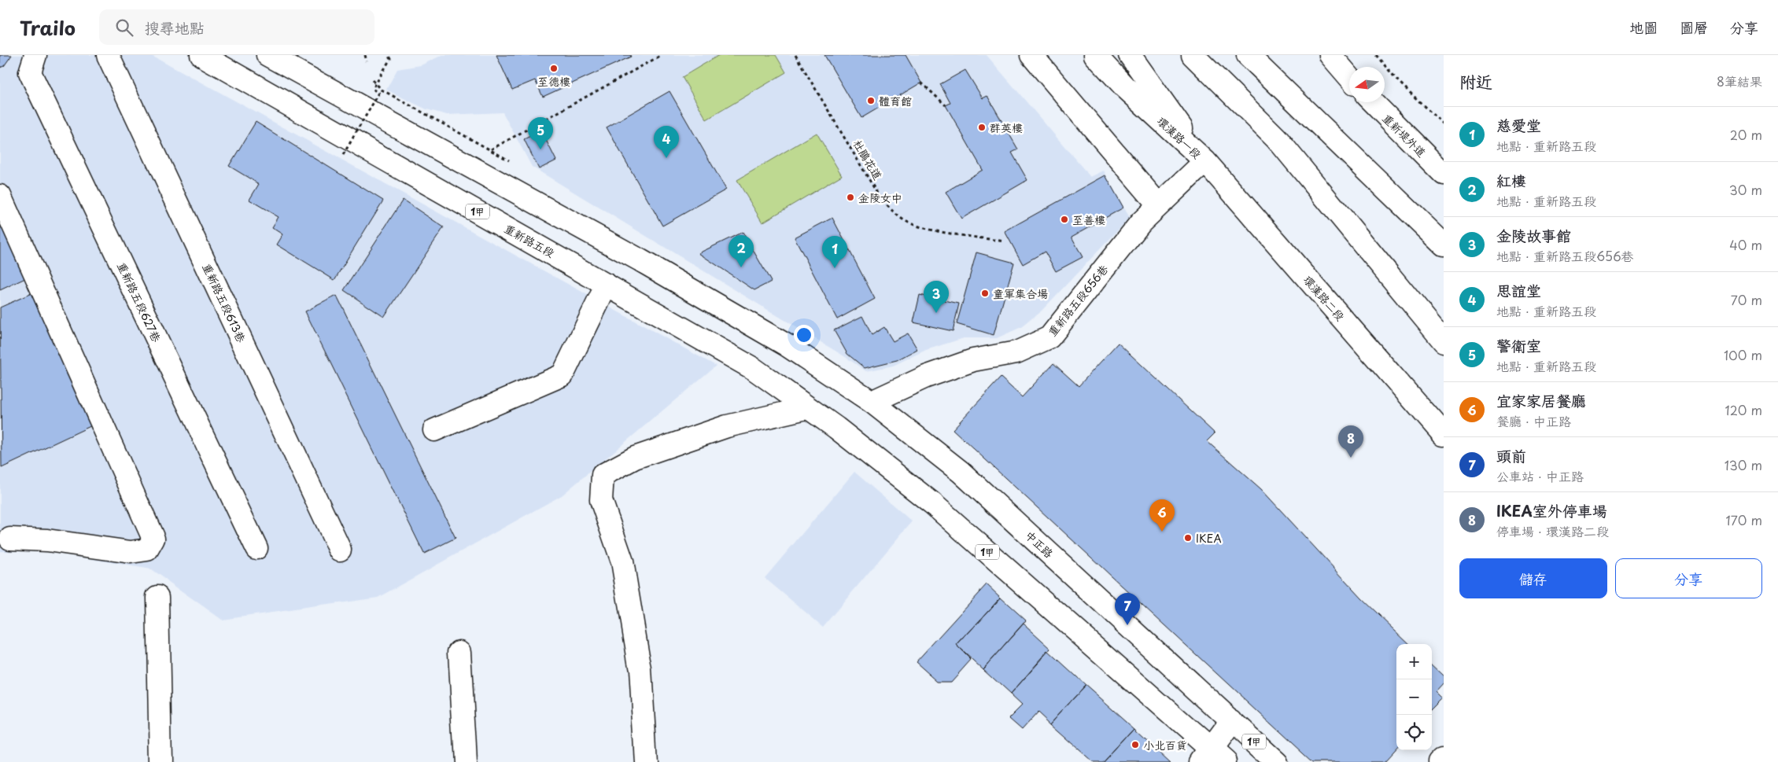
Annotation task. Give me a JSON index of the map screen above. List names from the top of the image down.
{
  "streets": {
    "street": [
      "重新堤外道",
      "環漢路一段",
      "1甲",
      "重新路五段",
      "環漢路二段",
      "重新路五段656巷",
      "重新路五段627巷",
      "重新路五段613巷",
      "中正路"
    ],
    "path": ["杜鵑花道"]
  },
  "crossings": [
    ["環漢路一段", "環漢路二段"],
    ["環漢路一段", "重新路五段656巷"],
    ["1甲", "重新路五段"],
    ["環漢路二段", "重新路五段656巷"],
    ["重新路五段656巷", "中正路"]
  ],
  "places": [
    "至德樓",
    "體育館",
    "群英樓",
    "金陵女中",
    "至善樓",
    "童軍集合場",
    "IKEA",
    "小北百貨"
  ],
  "north": "left",
  "page": {
    "header": "Trailo",
    "search": "搜尋地點",
    "nav": ["地圖", "圖層", "分享"],
    "heading": ["附近", "8筆結果"],
    "list": [
      {
        "mark": "1",
        "name": "慈愛堂",
        "note": "地點 · 重新路五段",
        "value": "20 m"
      },
      {
        "mark": "2",
        "name": "紅樓",
        "note": "地點 · 重新路五段",
        "value": "30 m"
      },
      {
        "mark": "3",
        "name": "金陵故事館",
        "note": "地點 · 重新路五段656巷",
        "value": "40 m"
      },
      {
        "mark": "4",
        "name": "思誼堂",
        "note": "地點 · 重新路五段",
        "value": "70 m"
      },
      {
        "mark": "5",
        "name": "警衛室",
        "note": "地點 · 重新路五段",
        "value": "100 m"
      },
      {
        "mark": "6",
        "name": "宜家家居餐廳",
        "note": "餐廳 · 中正路",
        "value": "120 m"
      },
      {
        "mark": "7",
        "name": "頭前",
        "note": "公車站 · 中正路",
        "value": "130 m"
      },
      {
        "mark": "8",
        "name": "IKEA室外停車場",
        "note": "停車場 · 環漢路二段",
        "value": "170 m"
      }
    ],
    "pins": [
      "5",
      "4",
      "2",
      "1",
      "3",
      "8",
      "6",
      "7"
    ],
    "buttons": ["儲存", "分享"],
    "map_buttons": ["+", "−"]
  }
}
